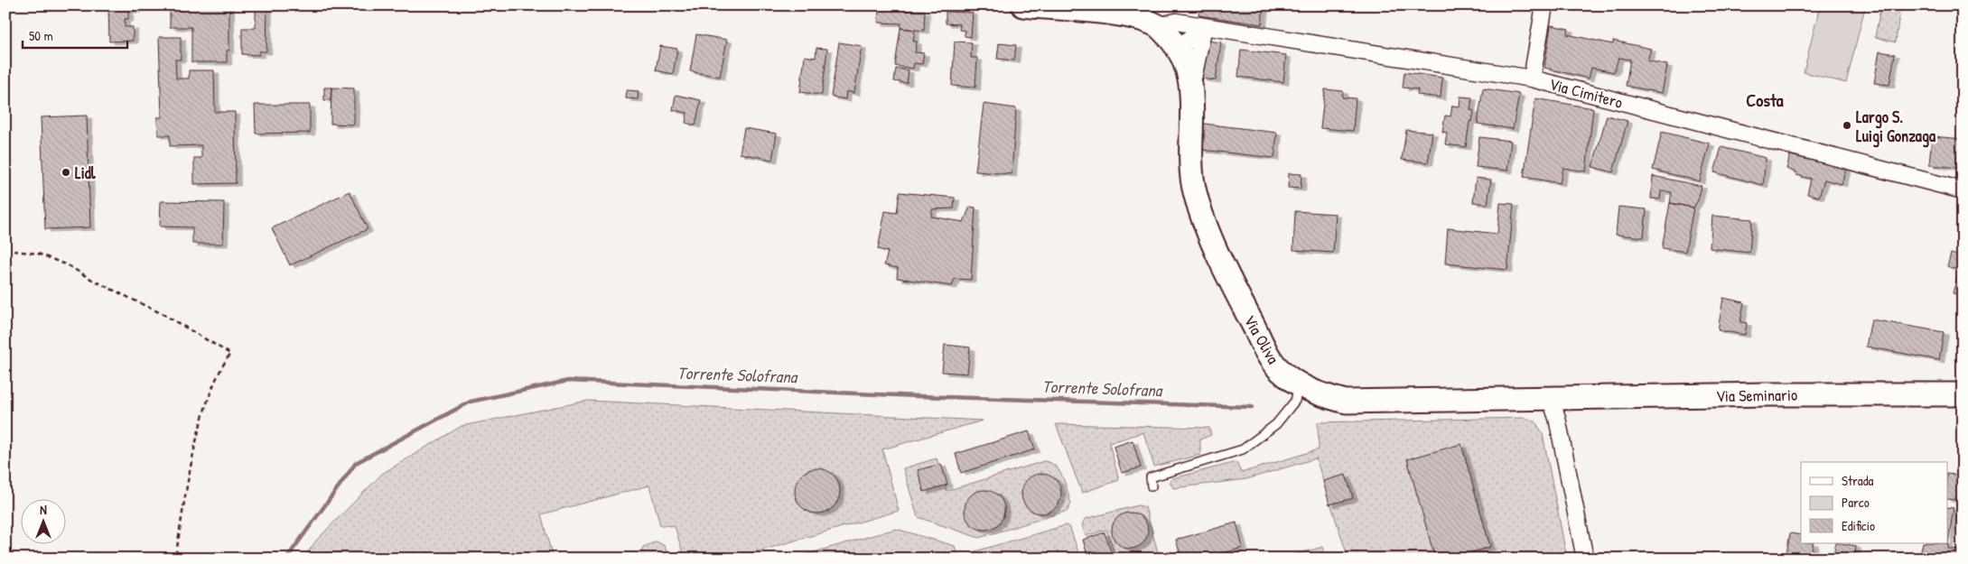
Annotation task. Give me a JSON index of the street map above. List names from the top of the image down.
{
  "streets": {
    "main road": ["Via Oliva", "Via Seminario"],
    "street": ["Via Cimitero"]
  },
  "crossings": [
    ["Via Cimitero", "Via Oliva"],
    ["Via Oliva", "Via Seminario"]
  ],
  "districts": ["Costa"],
  "water": ["Torrente Solofrana"],
  "places": ["Largo S. Luigi Gonzaga", "Lidl"],
  "legend": ["Strada", "Parco", "Edificio"],
  "scale_bar": "50 m",
  "north": "top"
}
